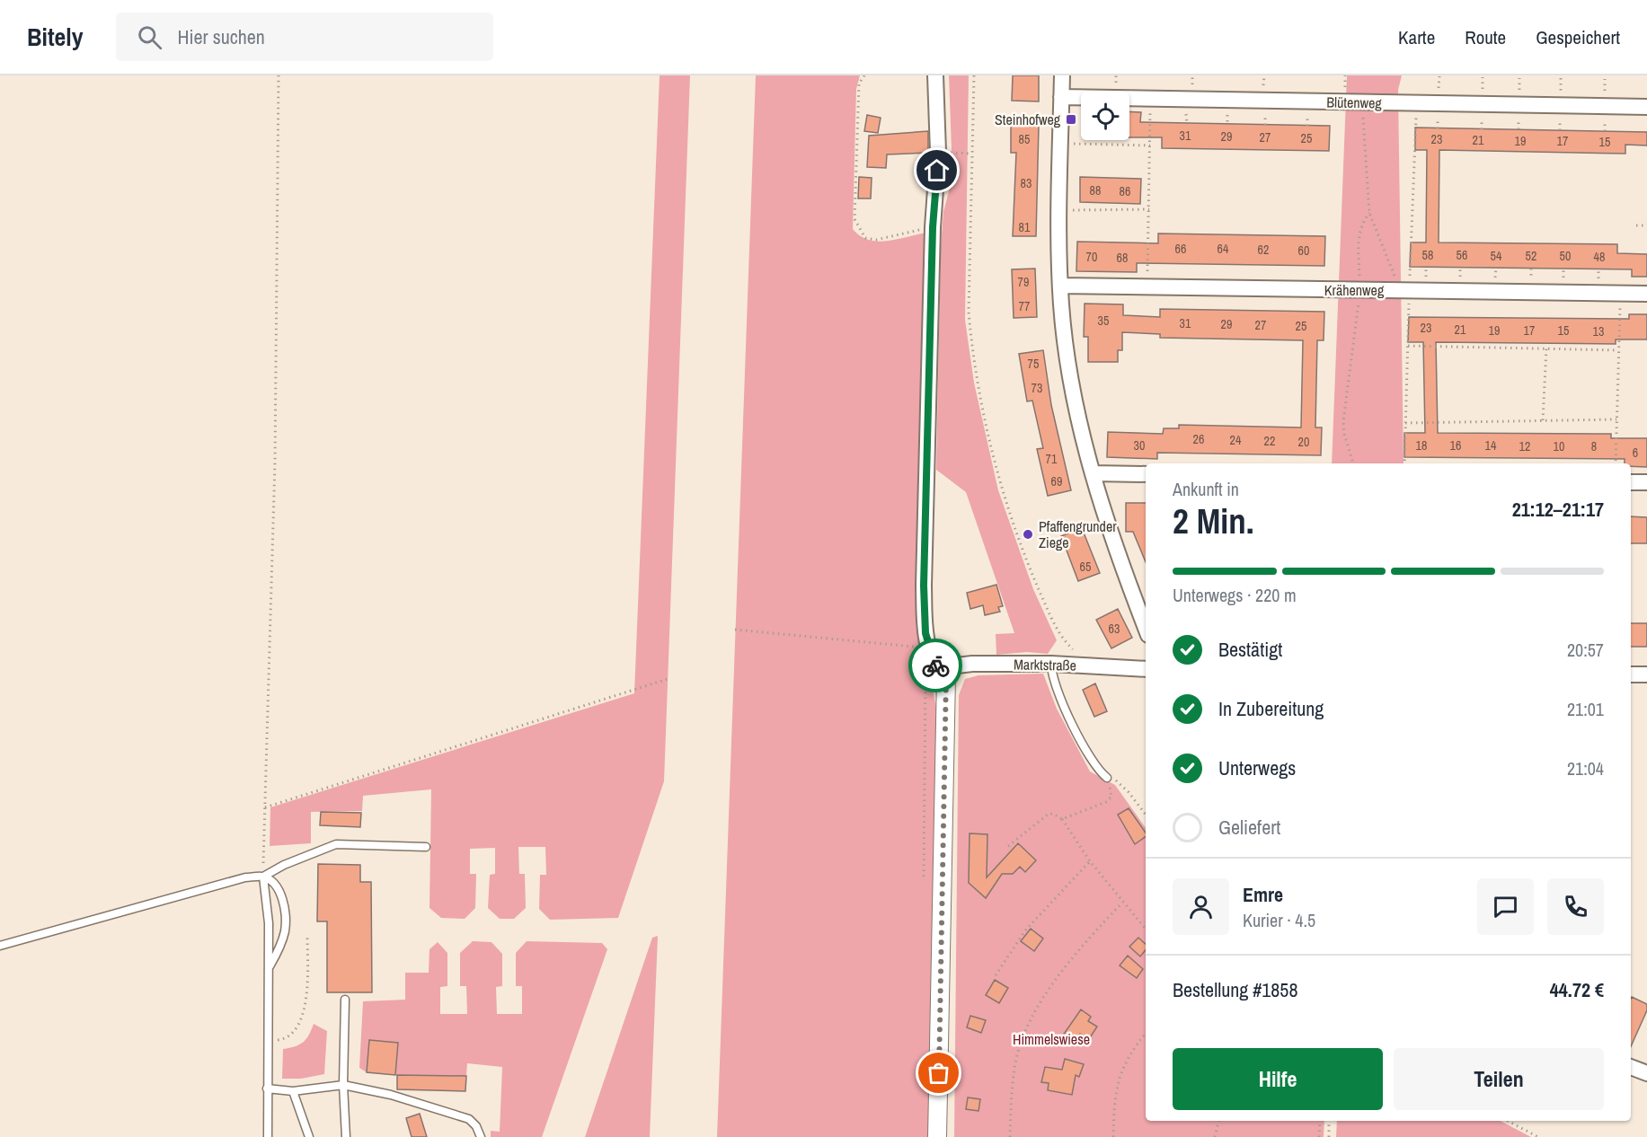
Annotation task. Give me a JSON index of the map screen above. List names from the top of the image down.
{
  "streets": {
    "street": ["Blütenweg", "Krähenweg", "Marktstraße"]
  },
  "parks": ["Himmelswiese"],
  "places": {
    "transit": ["Steinhofweg"],
    "other": ["Pfaffengrunder Ziege"]
  },
  "house_numbers": [
    "31",
    "29",
    "27",
    "25",
    "85",
    "23",
    "21",
    "19",
    "17",
    "15",
    "83",
    "88",
    "86",
    "81",
    "66",
    "64",
    "62",
    "60",
    "58",
    "56",
    "54",
    "52",
    "50",
    "70",
    "48",
    "68",
    "79",
    "77",
    "35",
    "31",
    "29",
    "27",
    "25",
    "23",
    "21",
    "19",
    "17",
    "15",
    "13",
    "75",
    "73",
    "26",
    "24",
    "22",
    "20",
    "30",
    "18",
    "16",
    "14",
    "12",
    "10",
    "8",
    "6",
    "71",
    "69",
    "65",
    "63"
  ],
  "page": {
    "header": "Bitely",
    "search": "Hier suchen",
    "nav": ["Karte", "Route", "Gespeichert"],
    "heading": ["2 Min.", "Ankunft in", "21:12–21:17"],
    "panel": [
      "Emre",
      "Kurier · 4.5",
      "Bestellung #1858",
      "44.72 €"
    ],
    "bar": "Unterwegs · 220 m",
    "list": [
      ["Bestätigt", "20:57"],
      ["In Zubereitung", "21:01"],
      ["Unterwegs", "21:04"],
      "Geliefert"
    ],
    "buttons": ["Hilfe", "Teilen"]
  }
}
